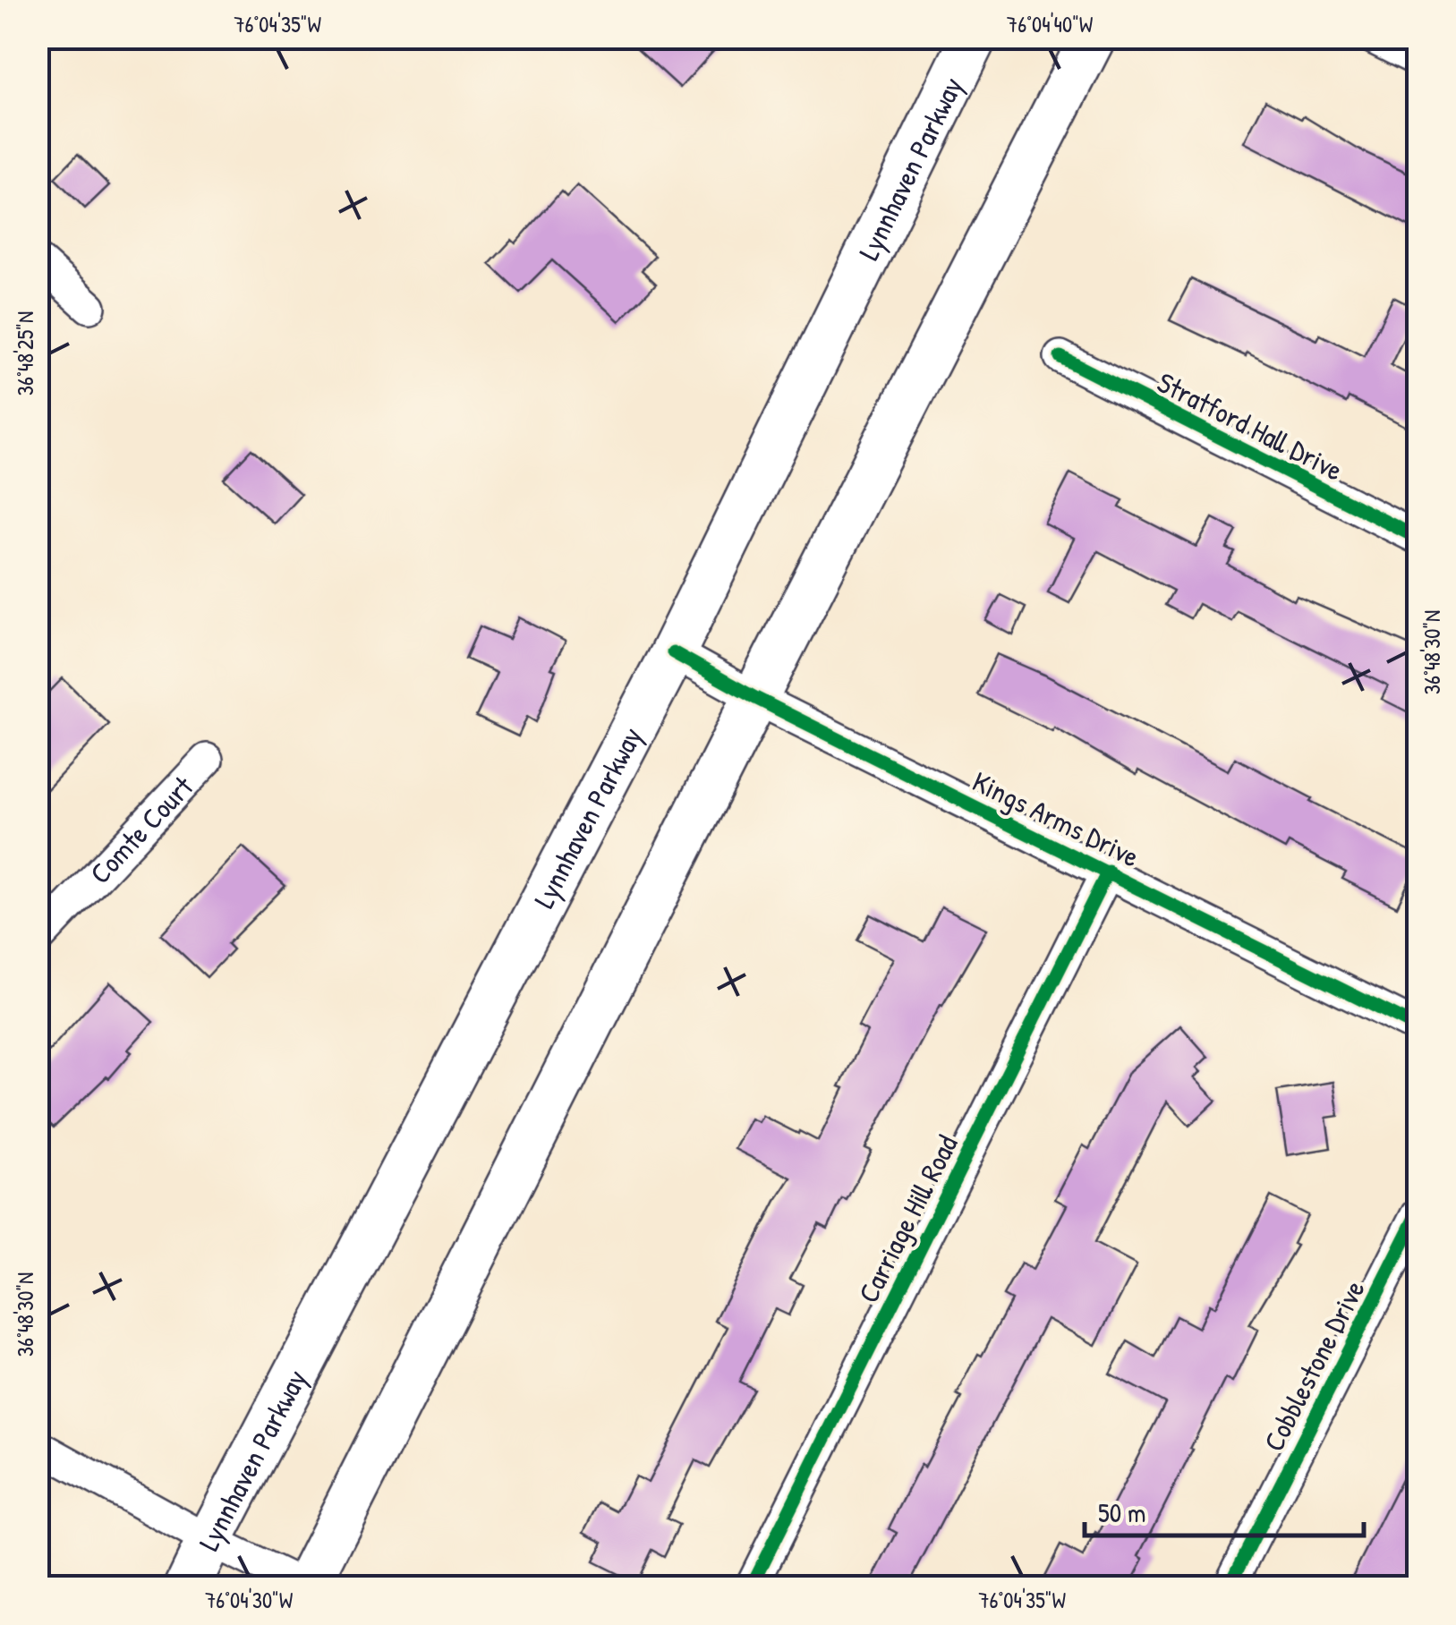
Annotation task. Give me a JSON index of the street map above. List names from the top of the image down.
{
  "streets": {
    "main road": ["Lynnhaven Parkway"],
    "street": [
      "Stratford Hall Drive",
      "Kings Arms Drive",
      "Comte Court",
      "Carriage Hill Road",
      "Cobblestone Drive"
    ]
  },
  "crossings": [
    ["Lynnhaven Parkway", "Kings Arms Drive"],
    ["Kings Arms Drive", "Carriage Hill Road"]
  ],
  "scale_bar": "50 m",
  "coordinates": [
    "76°04'35\"W",
    "76°04'40\"W",
    "36°48'25\"N",
    "36°48'30\"N",
    "76°04'30\"W"
  ]
}
